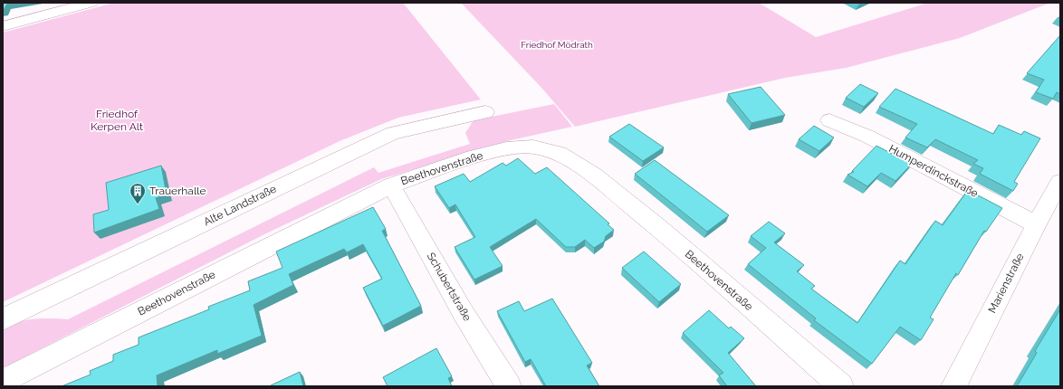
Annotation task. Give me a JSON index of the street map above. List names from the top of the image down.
{
  "streets": {
    "street": [
      "Beethovenstraße",
      "Humperdinckstraße",
      "Alte Landstraße",
      "Marienstraße",
      "Schubertstraße"
    ]
  },
  "crossings": [
    ["Beethovenstraße", "Schubertstraße"],
    ["Humperdinckstraße", "Marienstraße"]
  ],
  "parks": ["Friedhof Mödrath", "Friedhof Kerpen Alt"],
  "places": {
    "building": ["Trauerhalle"]
  }
}
